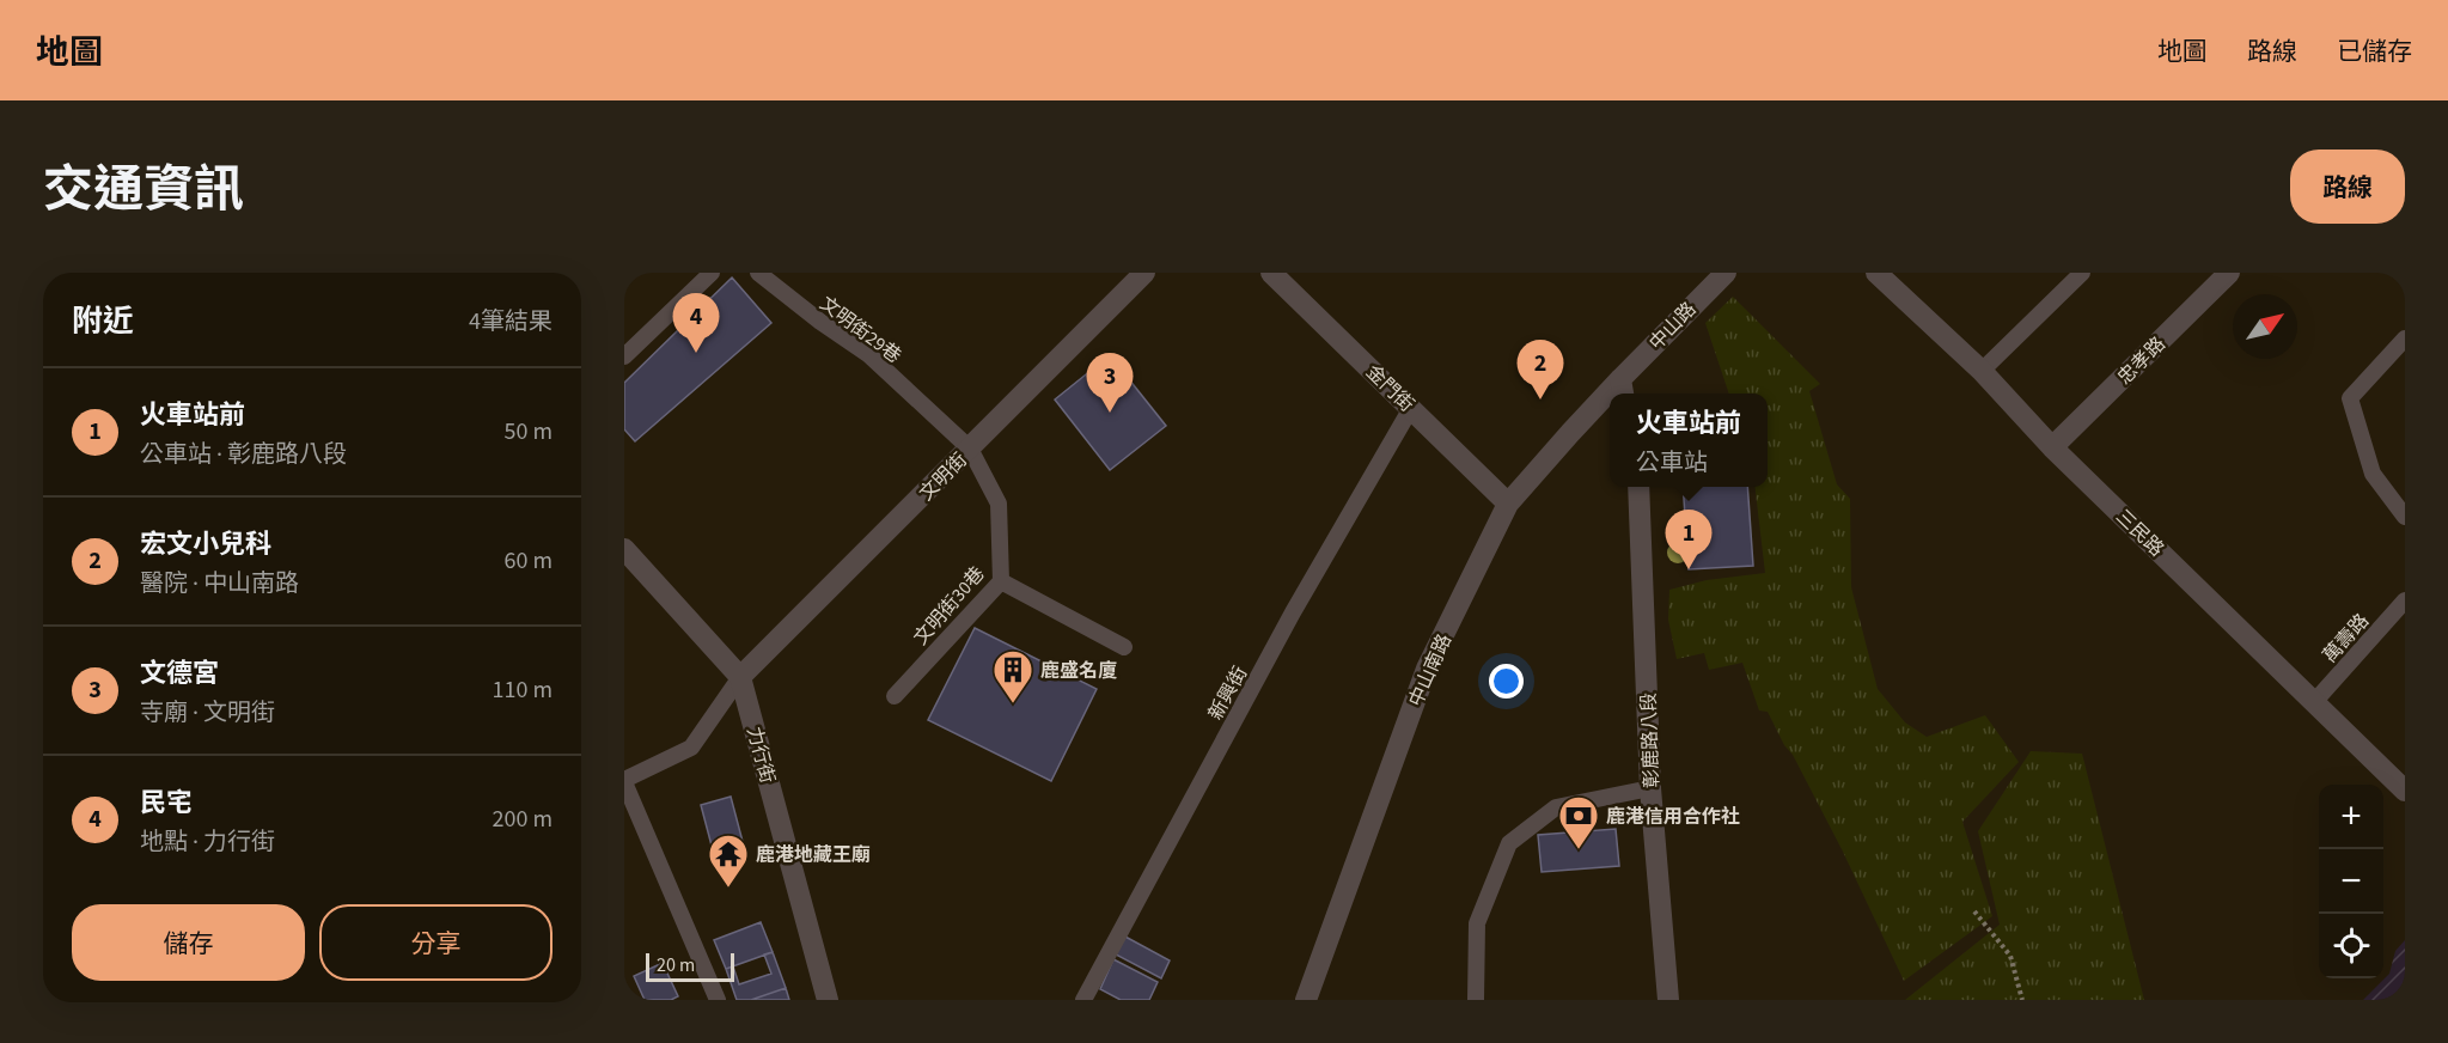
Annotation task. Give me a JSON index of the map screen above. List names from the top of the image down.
{
  "streets": {
    "street": [
      "中山路",
      "忠孝路",
      "金門街",
      "文明街",
      "三民路",
      "中山南路",
      "彰鹿路八段",
      "力行街"
    ],
    "lane": [
      "文明街29巷",
      "文明街30巷",
      "萬壽路",
      "新興街"
    ]
  },
  "crossings": [
    ["文明街29巷", "文明街"],
    ["文明街29巷", "文明街30巷"],
    ["忠孝路", "三民路"],
    ["金門街", "中山南路"],
    ["金門街", "新興街"],
    ["文明街", "文明街30巷"],
    ["文明街", "力行街"],
    ["三民路", "萬壽路"]
  ],
  "places": {
    "building": ["鹿盛名廈"],
    "bank": ["鹿港信用合作社"],
    "temple": ["鹿港地藏王廟"]
  },
  "scale_bar": "20 m",
  "north": "top right",
  "page": {
    "header": "地圖",
    "nav": ["地圖", "路線", "已儲存"],
    "title": "交通資訊",
    "buttons": [
      "路線",
      ["儲存", "分享"]
    ],
    "heading": ["附近", "4筆結果"],
    "pins": [
      "4",
      "2",
      "3",
      "1"
    ],
    "list": [
      {
        "mark": "1",
        "name": "火車站前",
        "note": "公車站 · 彰鹿路八段",
        "value": "50 m"
      },
      {
        "mark": "2",
        "name": "宏文小兒科",
        "note": "醫院 · 中山南路",
        "value": "60 m"
      },
      {
        "mark": "3",
        "name": "文德宮",
        "note": "寺廟 · 文明街",
        "value": "110 m"
      },
      {
        "mark": "4",
        "name": "民宅",
        "note": "地點 · 力行街",
        "value": "200 m"
      }
    ],
    "popup": ["火車站前", "公車站"],
    "map_buttons": ["+", "−"],
    "scale": "20 m"
  }
}
